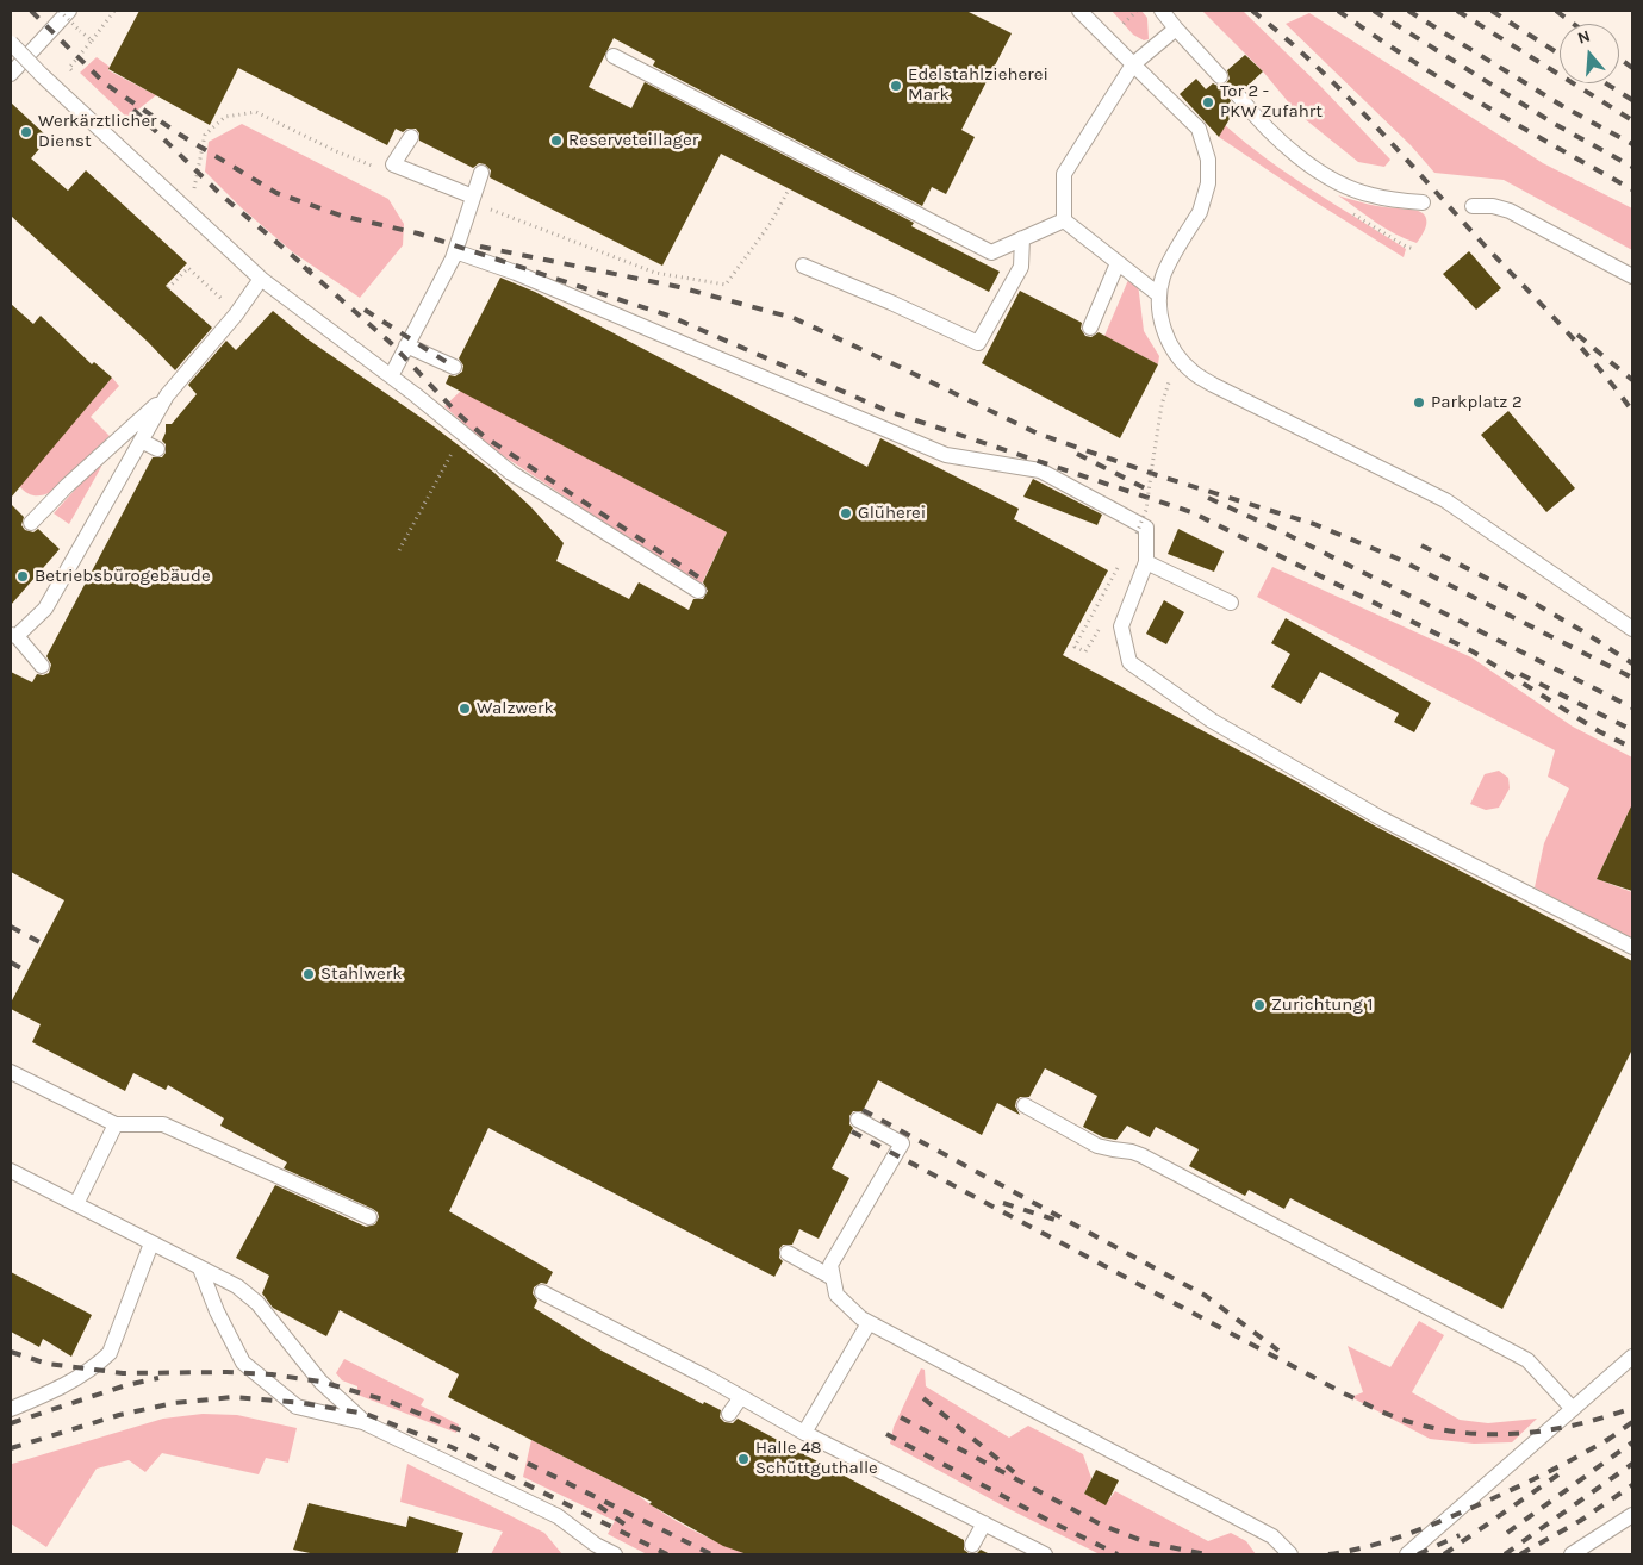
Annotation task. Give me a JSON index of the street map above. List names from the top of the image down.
{
  "places": [
    "Edelstahlzieherei Mark",
    "Tor 2 - PKW Zufahrt",
    "Werkärztlicher Dienst",
    "Reserveteillager",
    "Parkplatz 2",
    "Glüherei",
    "Betriebsbürogebäude",
    "Walzwerk",
    "Stahlwerk",
    "Zurichtung 1",
    "Halle 48 Schüttguthalle"
  ],
  "north": "top"
}
